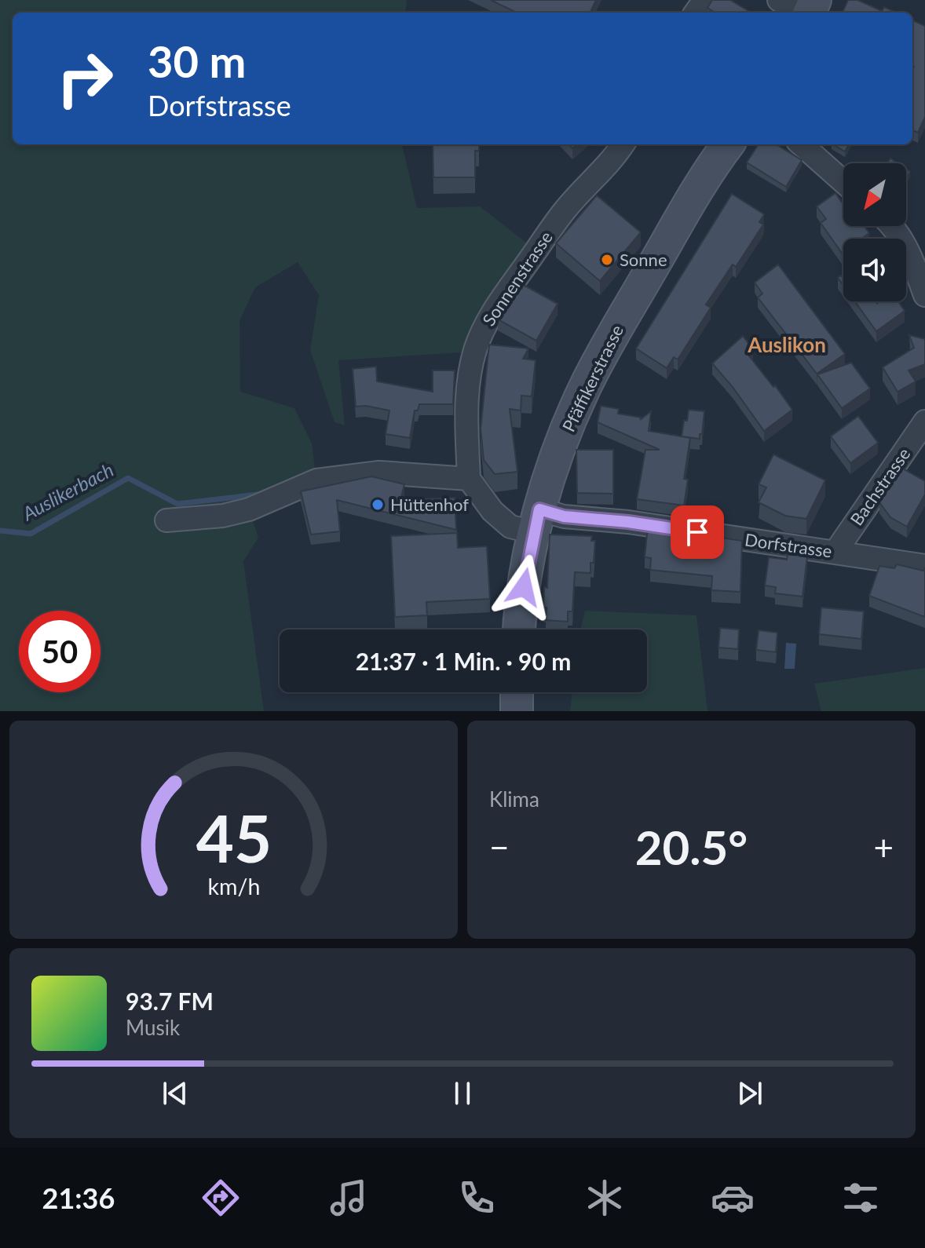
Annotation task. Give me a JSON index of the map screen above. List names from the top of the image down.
{
  "streets": {
    "main road": ["Pfäffikerstrasse"],
    "street": ["Sonnenstrasse", "Bachstrasse", "Dorfstrasse"]
  },
  "crossings": [
    ["Sonnenstrasse", "Dorfstrasse"],
    ["Pfäffikerstrasse", "Dorfstrasse"],
    ["Bachstrasse", "Dorfstrasse"]
  ],
  "districts": ["Auslikon"],
  "water": ["Auslikerbach"],
  "places": ["Sonne", "Hüttenhof"],
  "north": "bottom left",
  "page": {
    "turn": ["30 m", "Dorfstrasse"],
    "limit": "50",
    "trip": "21:37 · 1 Min. · 90 m",
    "tile": "Klima",
    "heat": ["−", "20.5°", "+"],
    "song": ["93.7 FM", "Musik"],
    "tabs": "21:36",
    "gauge": ["45", "km/h"]
  }
}
